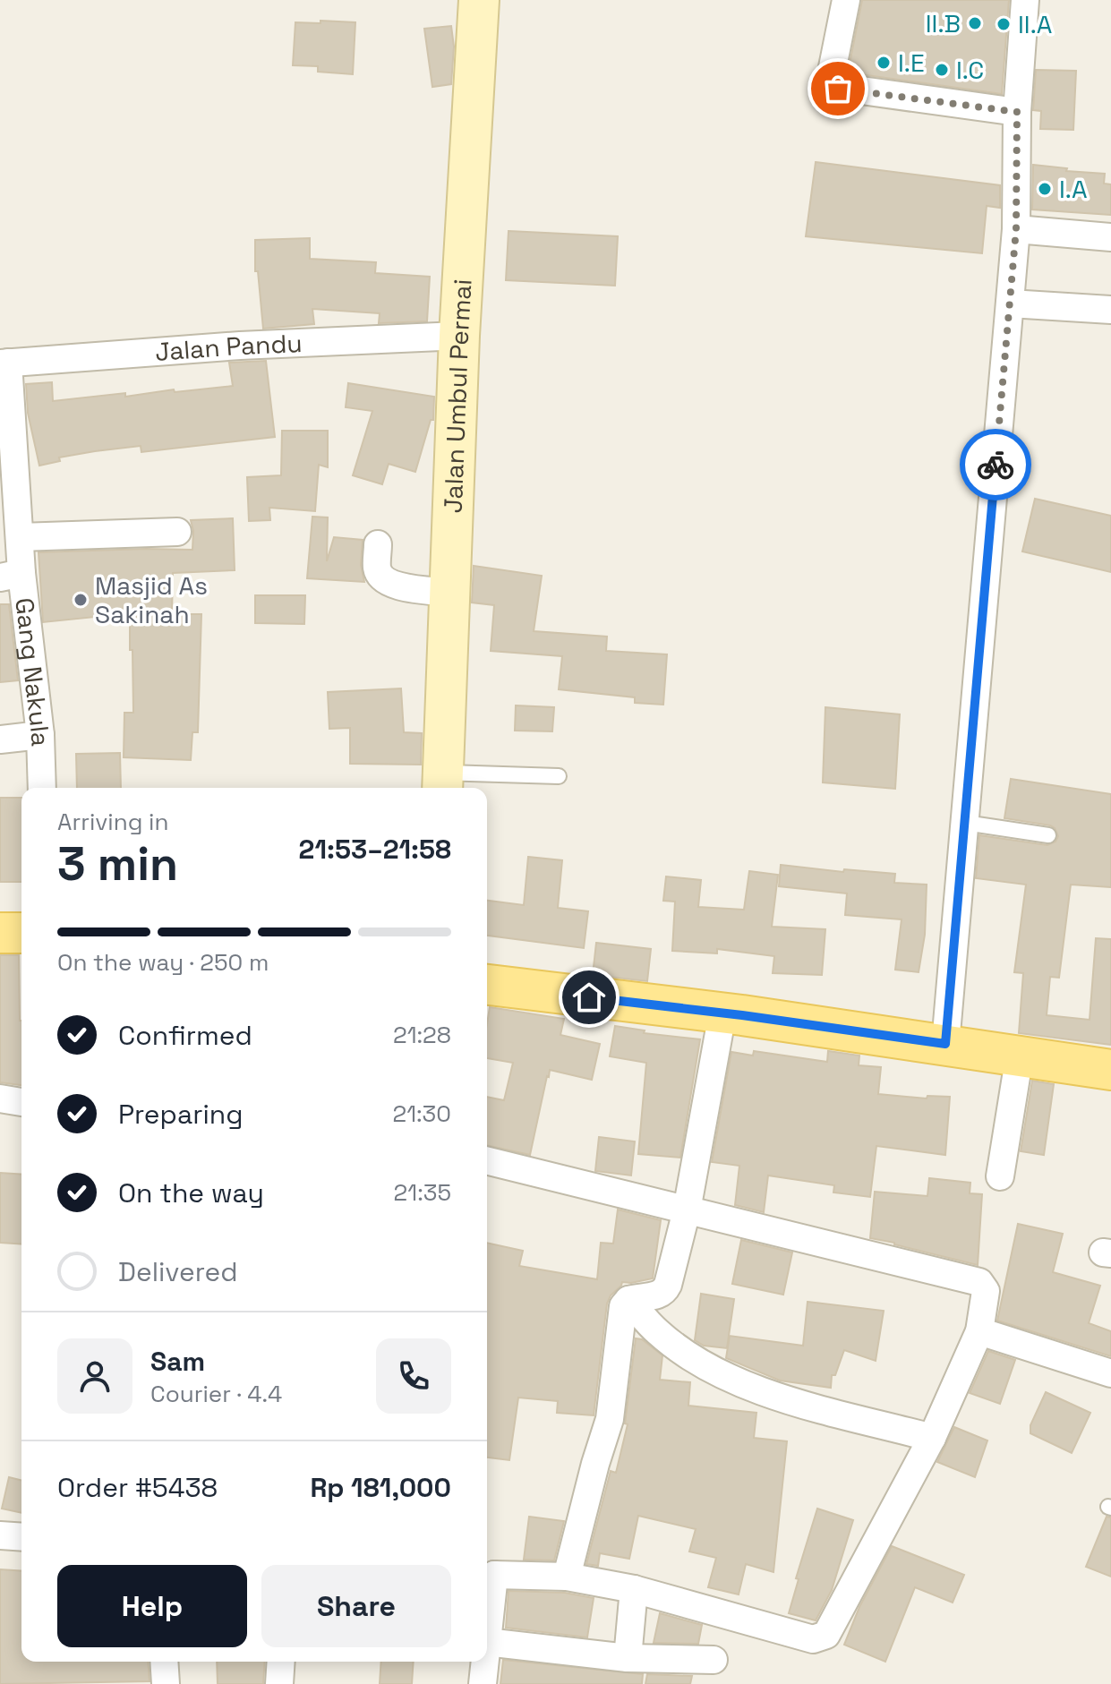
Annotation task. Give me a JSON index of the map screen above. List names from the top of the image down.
{
  "streets": {
    "main road": ["Jalan Umbul Permai"],
    "street": ["Jalan Pandu", "Gang Nakula"]
  },
  "crossings": [
    ["Jalan Pandu", "Jalan Umbul Permai"],
    ["Jalan Pandu", "Gang Nakula"]
  ],
  "places": [
    "II.B",
    "II.A",
    "I.E",
    "I.C",
    "I.A",
    "Masjid As Sakinah"
  ],
  "page": {
    "heading": ["3 min", "Arriving in", "21:53–21:58"],
    "panel": [
      "Sam",
      "Courier · 4.4",
      "Order #5438",
      "Rp 181,000"
    ],
    "bar": "On the way · 250 m",
    "list": [
      ["Confirmed", "21:28"],
      ["Preparing", "21:30"],
      ["On the way", "21:35"],
      "Delivered"
    ],
    "buttons": ["Help", "Share"]
  }
}
